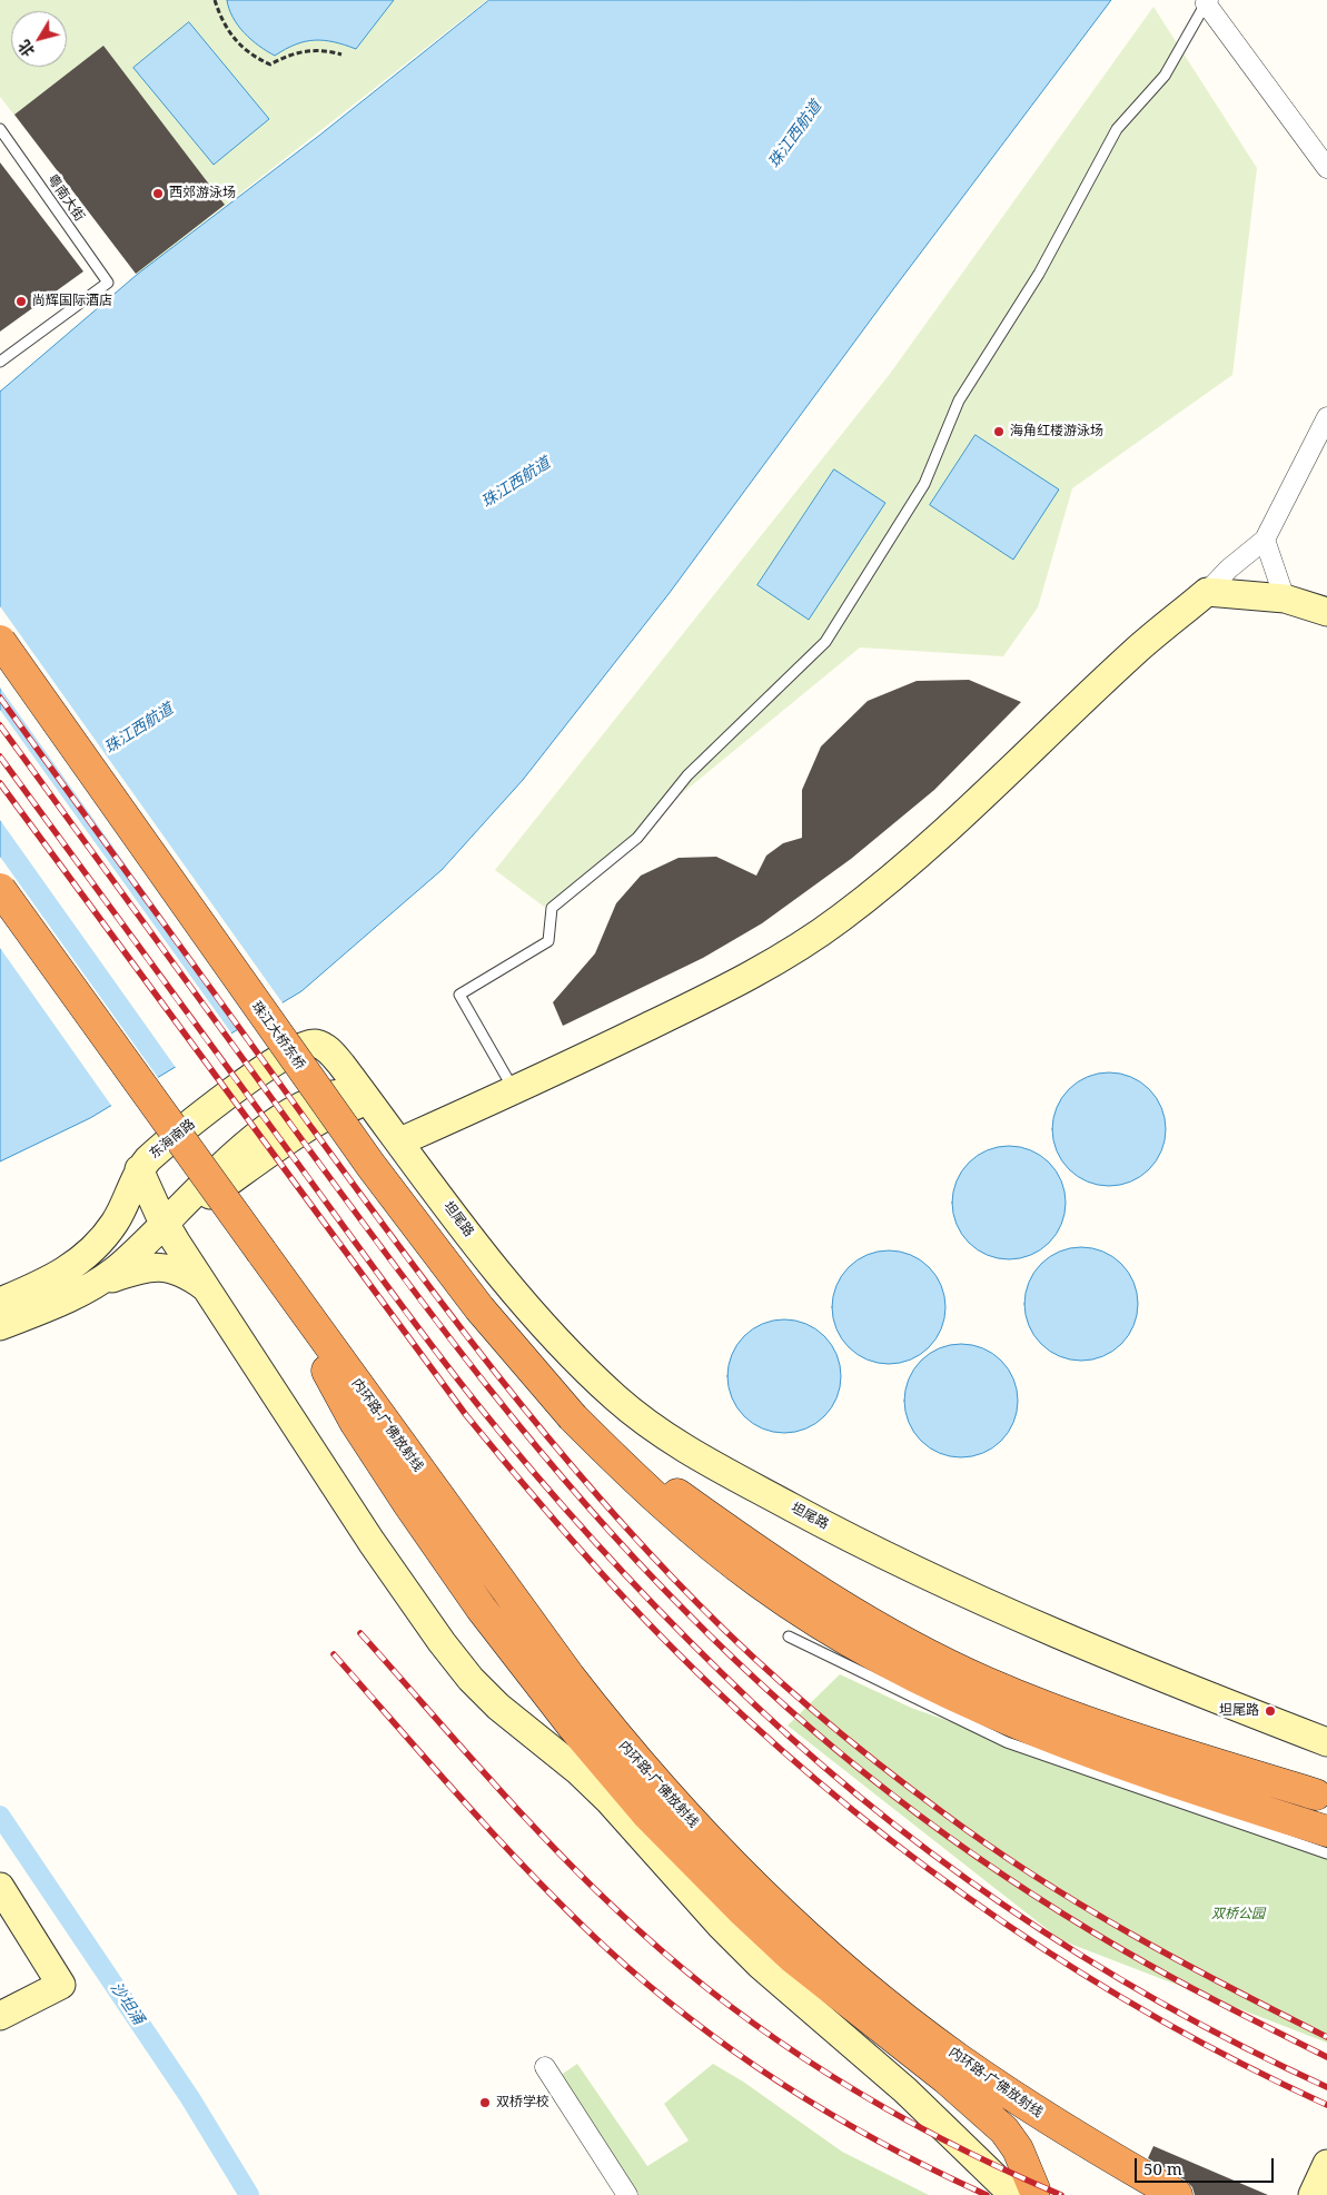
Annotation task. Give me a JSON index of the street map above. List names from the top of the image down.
{
  "streets": {
    "highway": ["珠江大桥东桥", "内环路-广佛放射线"],
    "street": ["东海南路", "坦尾路"],
    "lane": ["粵南大街"]
  },
  "crossings": [
    ["东海南路", "坦尾路"]
  ],
  "water": ["珠江西航道", "沙坦涌"],
  "parks": ["双桥公园"],
  "places": [
    "西郊游泳场",
    "尚辉国际酒店",
    "海角红楼游泳场",
    "坦尾路",
    "双桥学校"
  ],
  "scale_bar": "50 m",
  "north": "bottom left"
}
